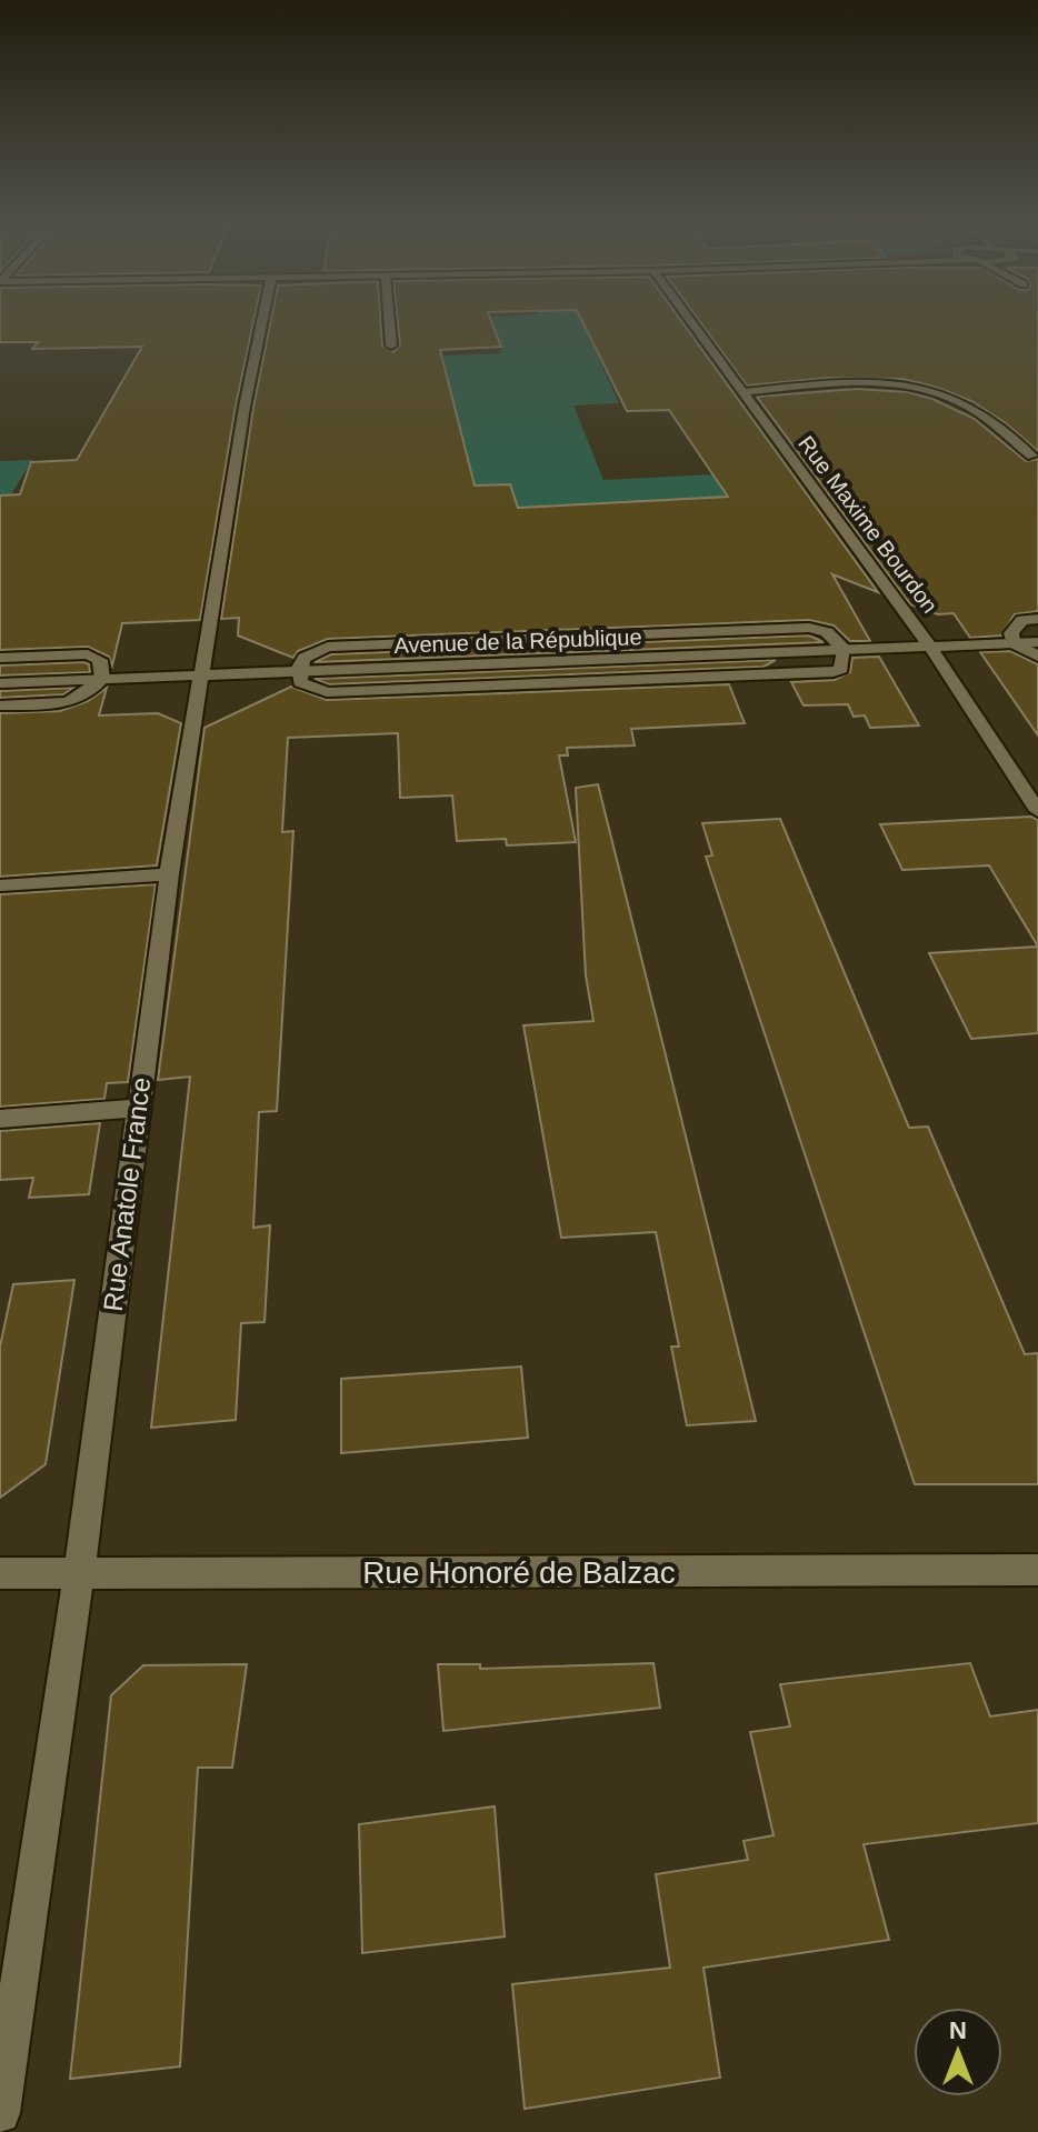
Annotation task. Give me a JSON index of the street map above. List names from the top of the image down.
{
  "streets": {
    "street": ["Rue Maxime Bourdon", "Rue Anatole France", "Rue Honoré de Balzac"]
  },
  "crossings": [
    ["Rue Anatole France", "Rue Honoré de Balzac"]
  ],
  "north": "top"
}
